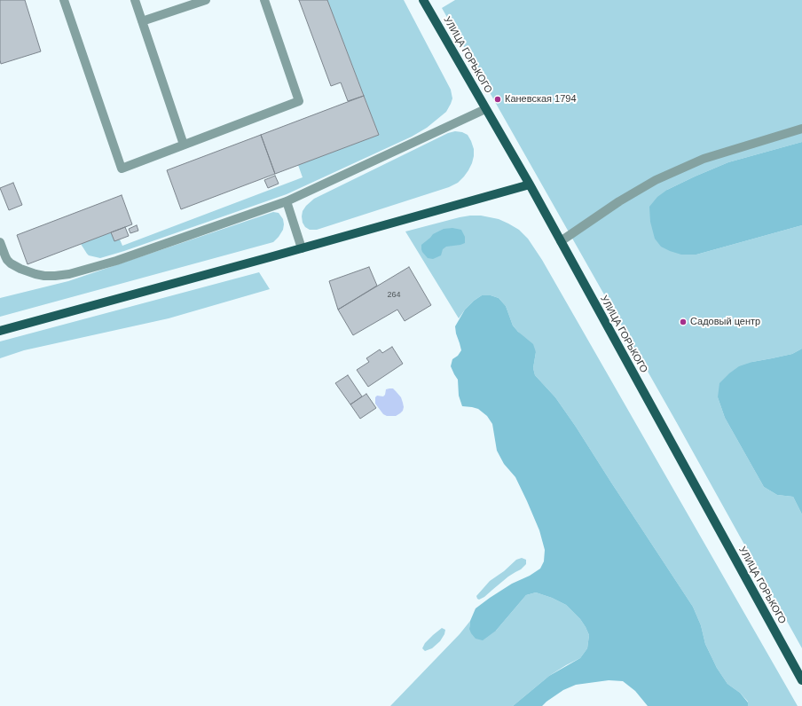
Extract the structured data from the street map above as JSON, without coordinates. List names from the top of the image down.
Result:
{
  "streets": {
    "main road": ["УЛИЦА ГОРЬКОГО"]
  },
  "places": ["Каневская 1794", "Садовый центр"],
  "house_numbers": ["264"]
}
